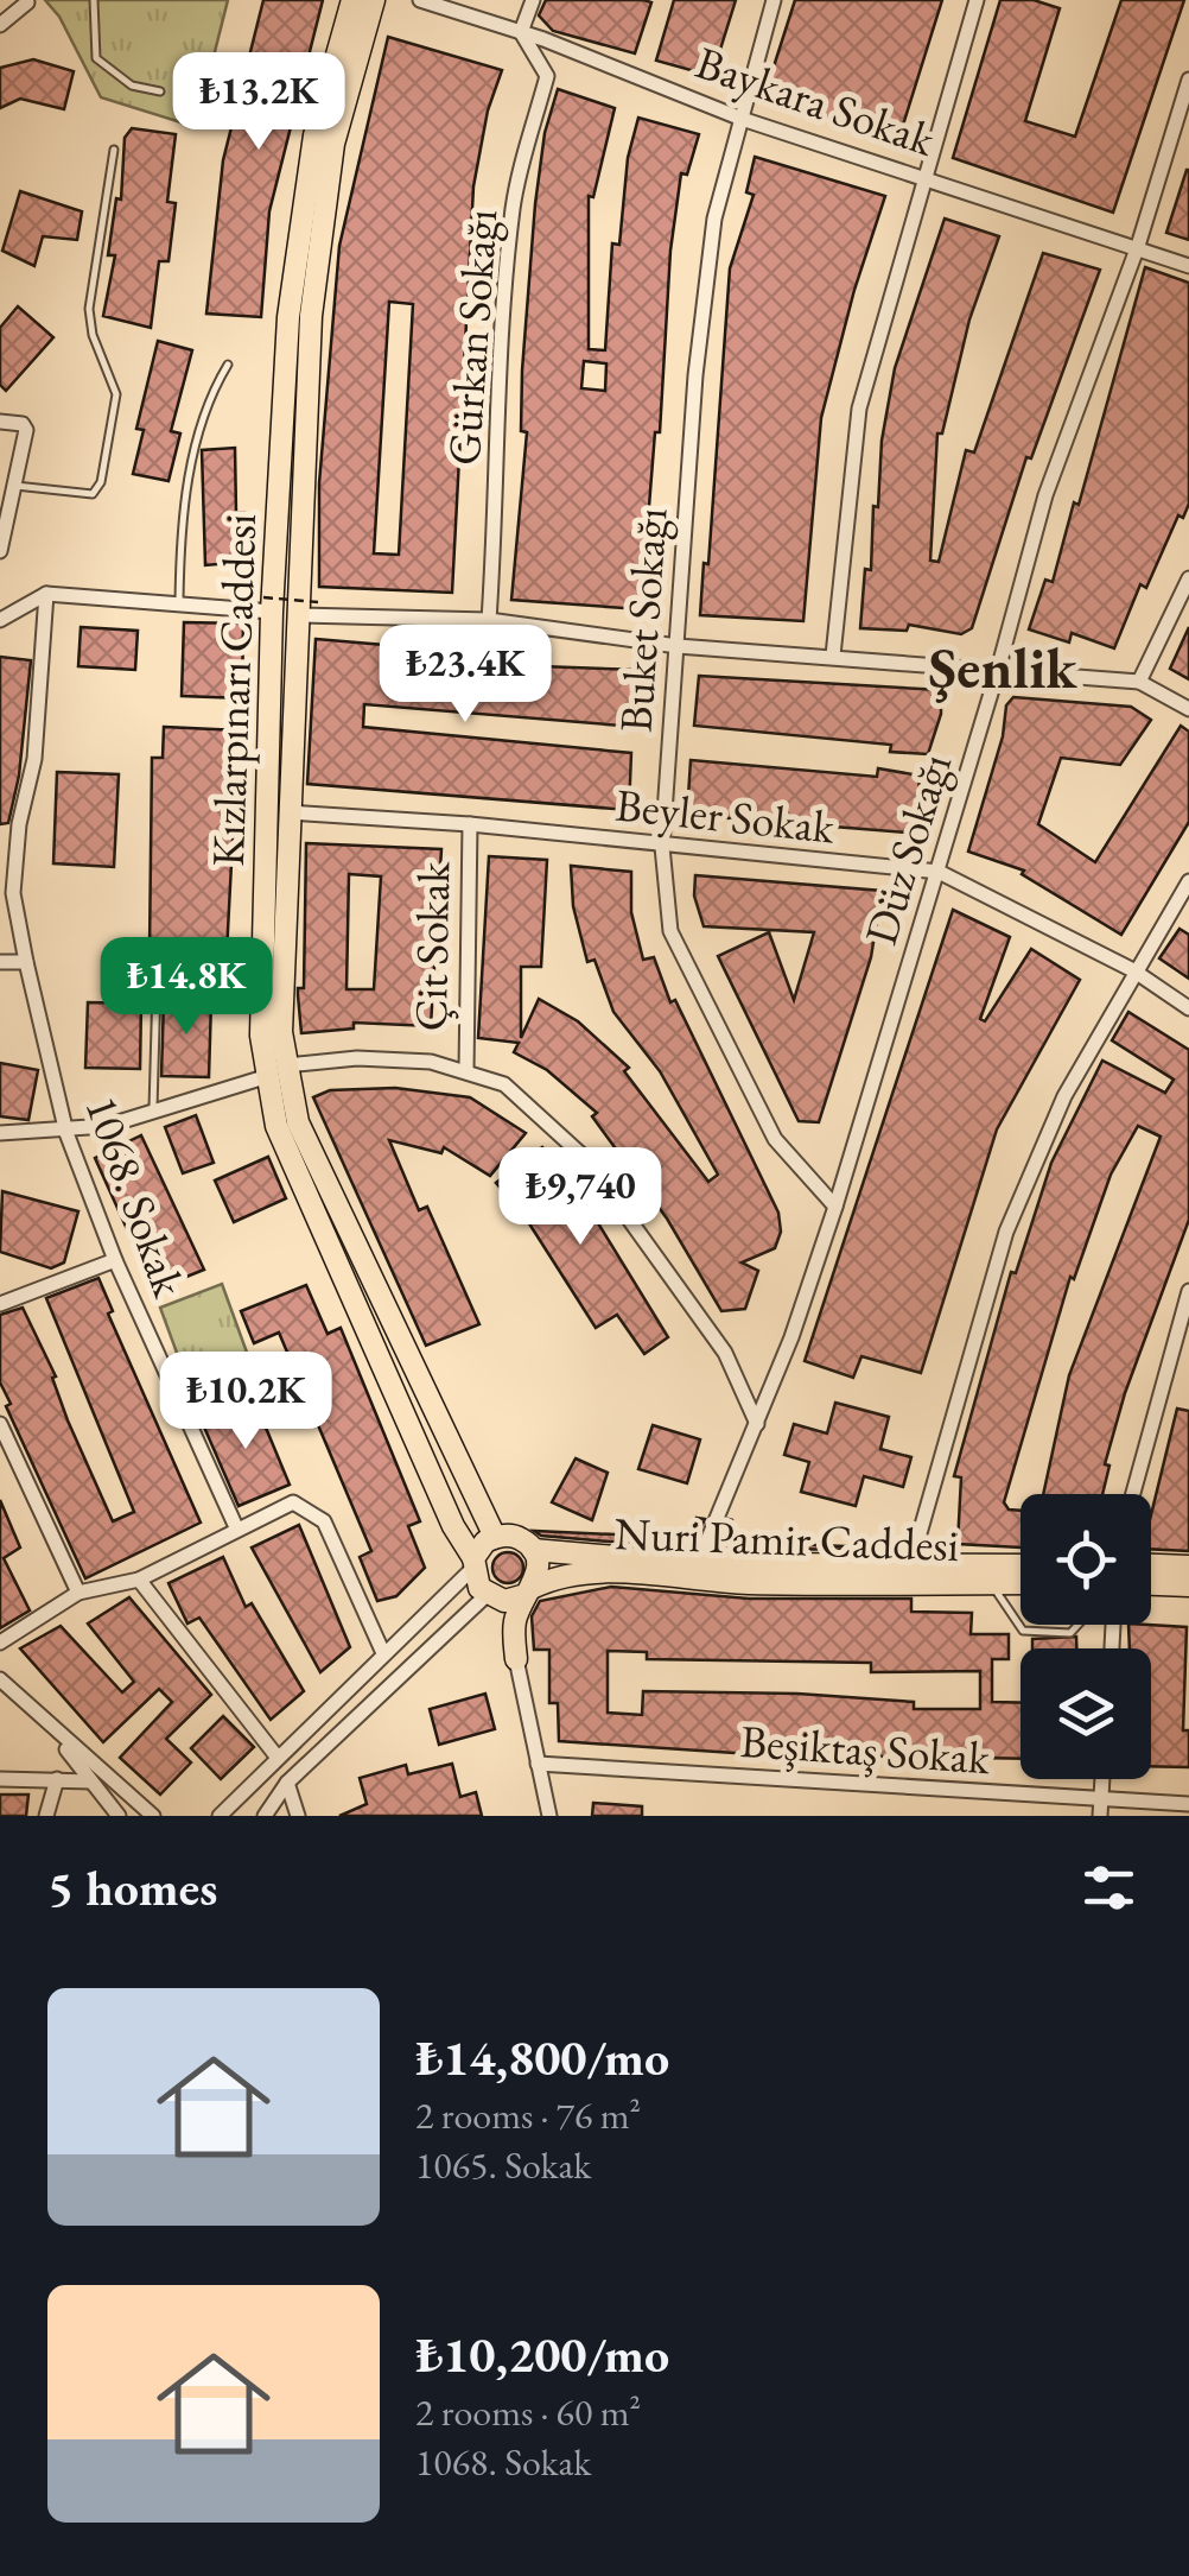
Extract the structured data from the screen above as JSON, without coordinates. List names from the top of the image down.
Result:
{
  "streets": {
    "main road": ["Kızlarpınarı Caddesi", "Nuri Pamir Caddesi"],
    "street": [
      "Baykara Sokak",
      "Gürkan Sokağı",
      "Buket Sokağı",
      "Beyler Sokak",
      "Düz Sokağı",
      "Çit Sokak",
      "1068. Sokak",
      "Beşiktaş Sokak"
    ]
  },
  "crossings": [
    ["Baykara Sokak", "Gürkan Sokağı"],
    ["Baykara Sokak", "Buket Sokağı"],
    ["Baykara Sokak", "Düz Sokağı"],
    ["Buket Sokağı", "Beyler Sokak"],
    ["Buket Sokağı", "Düz Sokağı"],
    ["Kızlarpınarı Caddesi", "Beyler Sokak"],
    ["Kızlarpınarı Caddesi", "Nuri Pamir Caddesi"],
    ["Beyler Sokak", "Düz Sokağı"],
    ["Beyler Sokak", "Çit Sokak"],
    ["Düz Sokağı", "Nuri Pamir Caddesi"]
  ],
  "districts": ["Şenlik"],
  "page": {
    "price": [
      "₺13.2K",
      "₺23.4K",
      "₺14.8K",
      "₺9,740",
      "₺10.2K"
    ],
    "heading": "5 homes",
    "list": [
      {
        "name": "₺14,800/mo",
        "note": "2 rooms · 76 m² · 1065. Sokak"
      },
      {
        "name": "₺10,200/mo",
        "note": "2 rooms · 60 m² · 1068. Sokak"
      }
    ]
  }
}
